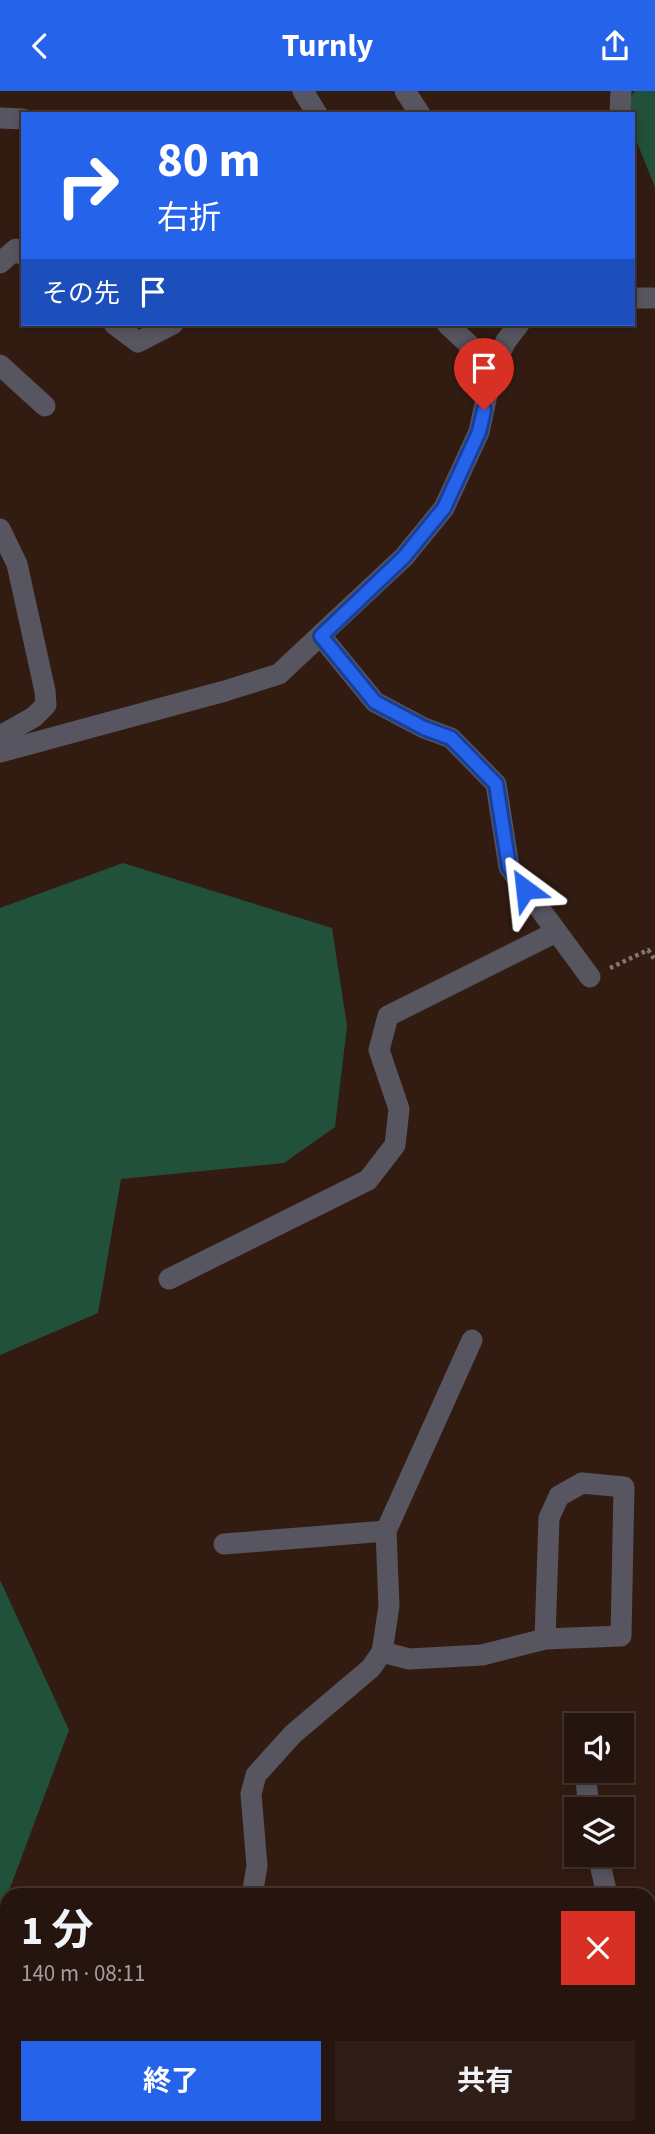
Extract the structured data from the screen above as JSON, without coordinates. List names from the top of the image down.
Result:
{
  "page": {
    "header": "Turnly",
    "turn": ["80 m", "右折"],
    "then": "その先",
    "heading": ["1 分", "140 m · 08:11"],
    "buttons": ["終了", "共有"]
  }
}
